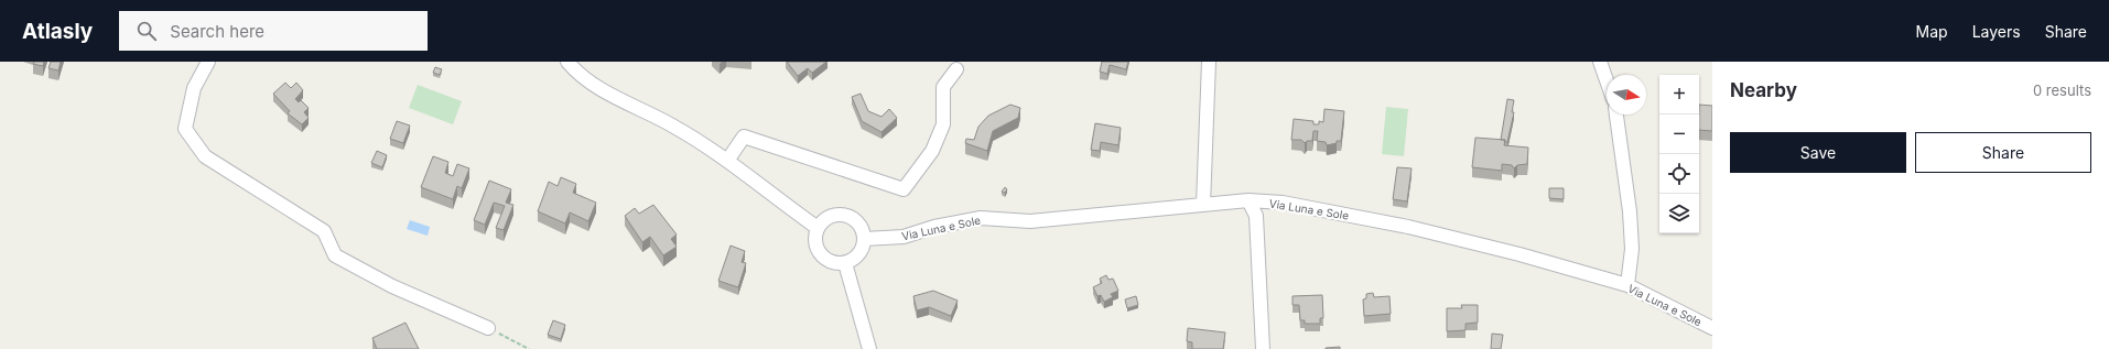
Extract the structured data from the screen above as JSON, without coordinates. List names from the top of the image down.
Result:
{
  "streets": {
    "street": ["Via Luna e Sole"]
  },
  "north": "right",
  "page": {
    "header": "Atlasly",
    "search": "Search here",
    "nav": ["Map", "Layers", "Share"],
    "heading": ["Nearby", "0 results"],
    "map_buttons": ["+", "−"],
    "buttons": ["Save", "Share"]
  }
}
